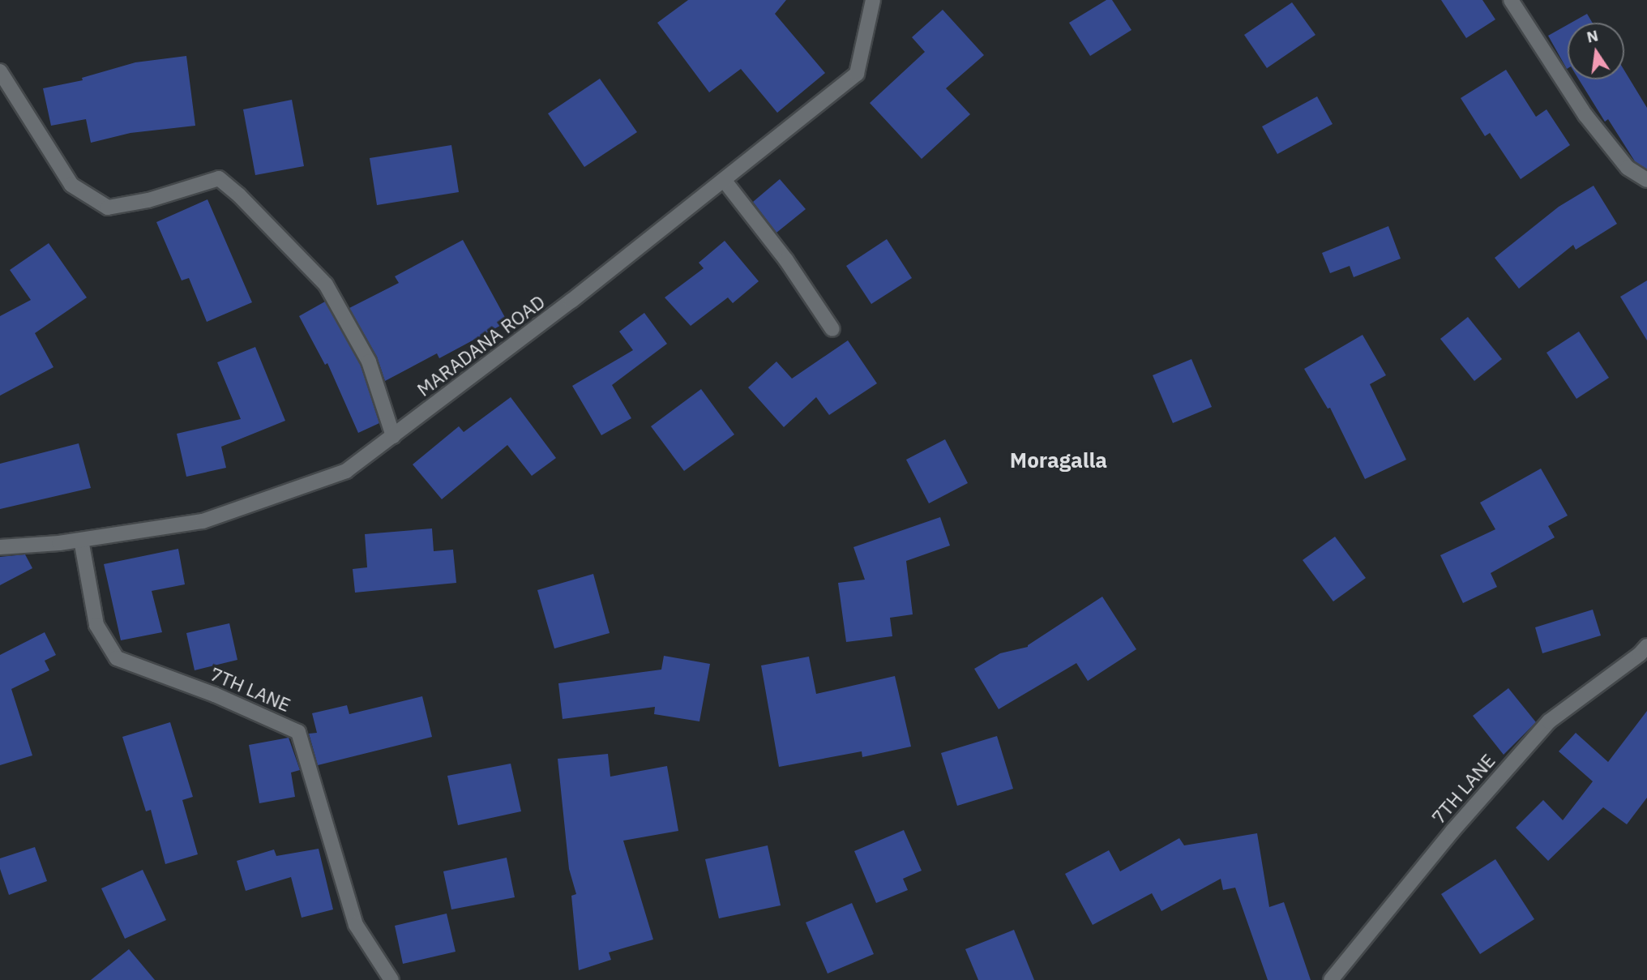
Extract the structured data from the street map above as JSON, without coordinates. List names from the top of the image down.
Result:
{
  "streets": {
    "street": ["MARADANA ROAD", "7TH LANE"]
  },
  "crossings": [
    ["MARADANA ROAD", "7TH LANE"]
  ],
  "districts": ["Moragalla"],
  "north": "top"
}
